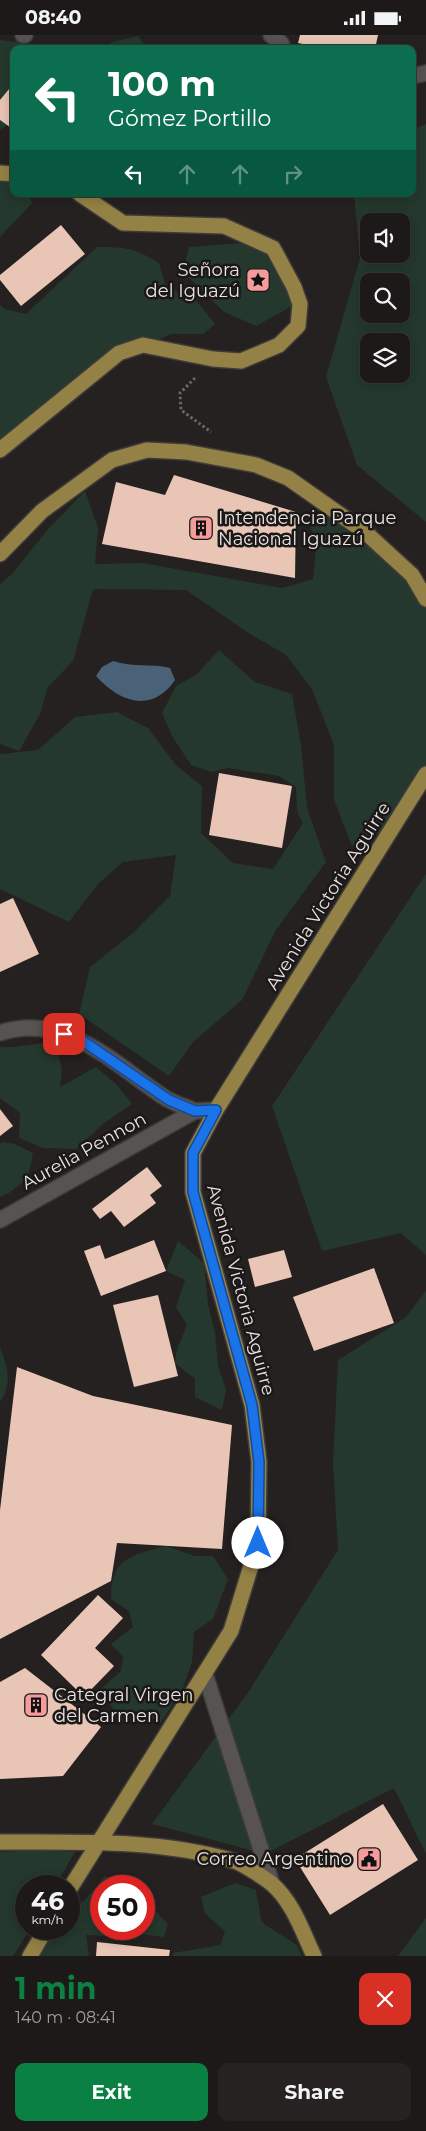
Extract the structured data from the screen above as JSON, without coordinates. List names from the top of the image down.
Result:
{
  "streets": {
    "main road": ["Avenida Victoria Aguirre"],
    "street": ["Aurelia Pennon"]
  },
  "crossings": [
    ["Avenida Victoria Aguirre", "Aurelia Pennon"]
  ],
  "places": {
    "place": ["Señora del Iguazú"],
    "building": ["Intendencia Parque Nacional Iguazú", "Categral Virgen del Carmen"],
    "public building": ["Correo Argentino"]
  },
  "page": {
    "status": "08:40",
    "turn": ["100 m", "Gómez Portillo"],
    "speed": "46 km/h",
    "limit": "50",
    "heading": ["1 min", "140 m · 08:41"],
    "buttons": ["Exit", "Share"]
  }
}
